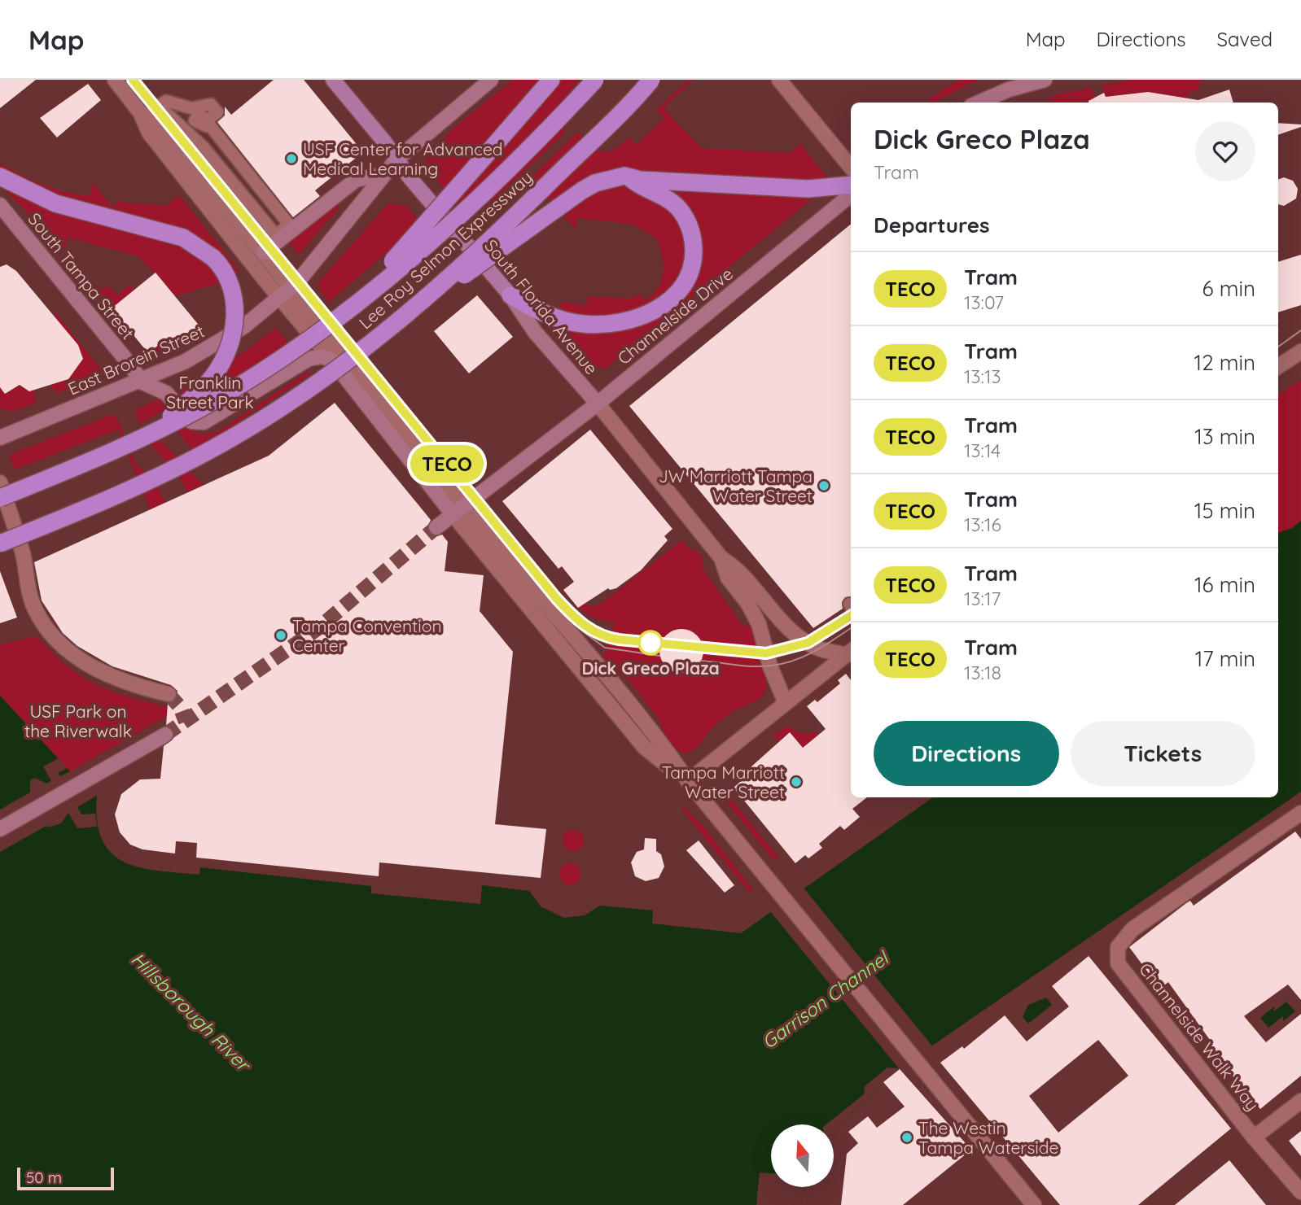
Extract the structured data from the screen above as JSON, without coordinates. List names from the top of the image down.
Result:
{
  "streets": {
    "highway": ["Lee Roy Selmon Expressway"],
    "main road": [
      "South Tampa Street",
      "South Florida Avenue",
      "Channelside Drive",
      "East Brorein Street"
    ],
    "street": ["Channelside Walk Way"]
  },
  "crossings": [
    ["South Tampa Street", "East Brorein Street"],
    ["South Florida Avenue", "Channelside Drive"],
    ["South Florida Avenue", "East Brorein Street"]
  ],
  "water": ["Garrison Channel", "Hillsborough River"],
  "parks": ["Franklin Street Park", "USF Park on the Riverwalk"],
  "places": [
    "USF Center for Advanced Medical Learning",
    "JW Marriott Tampa Water Street",
    "Tampa Convention Center",
    "Dick Greco Plaza",
    "Tampa Marriott Water Street",
    "The Westin Tampa Waterside"
  ],
  "lines": ["tram line TECO"],
  "scale_bar": "50 m",
  "north": "top",
  "page": {
    "header": "Map",
    "nav": ["Map", "Directions", "Saved"],
    "on_map": "TECO",
    "heading": [
      ["Dick Greco Plaza", "Tram"],
      "Departures"
    ],
    "list": [
      {
        "mark": "TECO",
        "name": "Tram",
        "note": "13:07",
        "value": "6 min"
      },
      {
        "mark": "TECO",
        "name": "Tram",
        "note": "13:13",
        "value": "12 min"
      },
      {
        "mark": "TECO",
        "name": "Tram",
        "note": "13:14",
        "value": "13 min"
      },
      {
        "mark": "TECO",
        "name": "Tram",
        "note": "13:16",
        "value": "15 min"
      },
      {
        "mark": "TECO",
        "name": "Tram",
        "note": "13:17",
        "value": "16 min"
      },
      {
        "mark": "TECO",
        "name": "Tram",
        "note": "13:18",
        "value": "17 min"
      }
    ],
    "buttons": ["Directions", "Tickets"],
    "scale": "50 m"
  }
}
